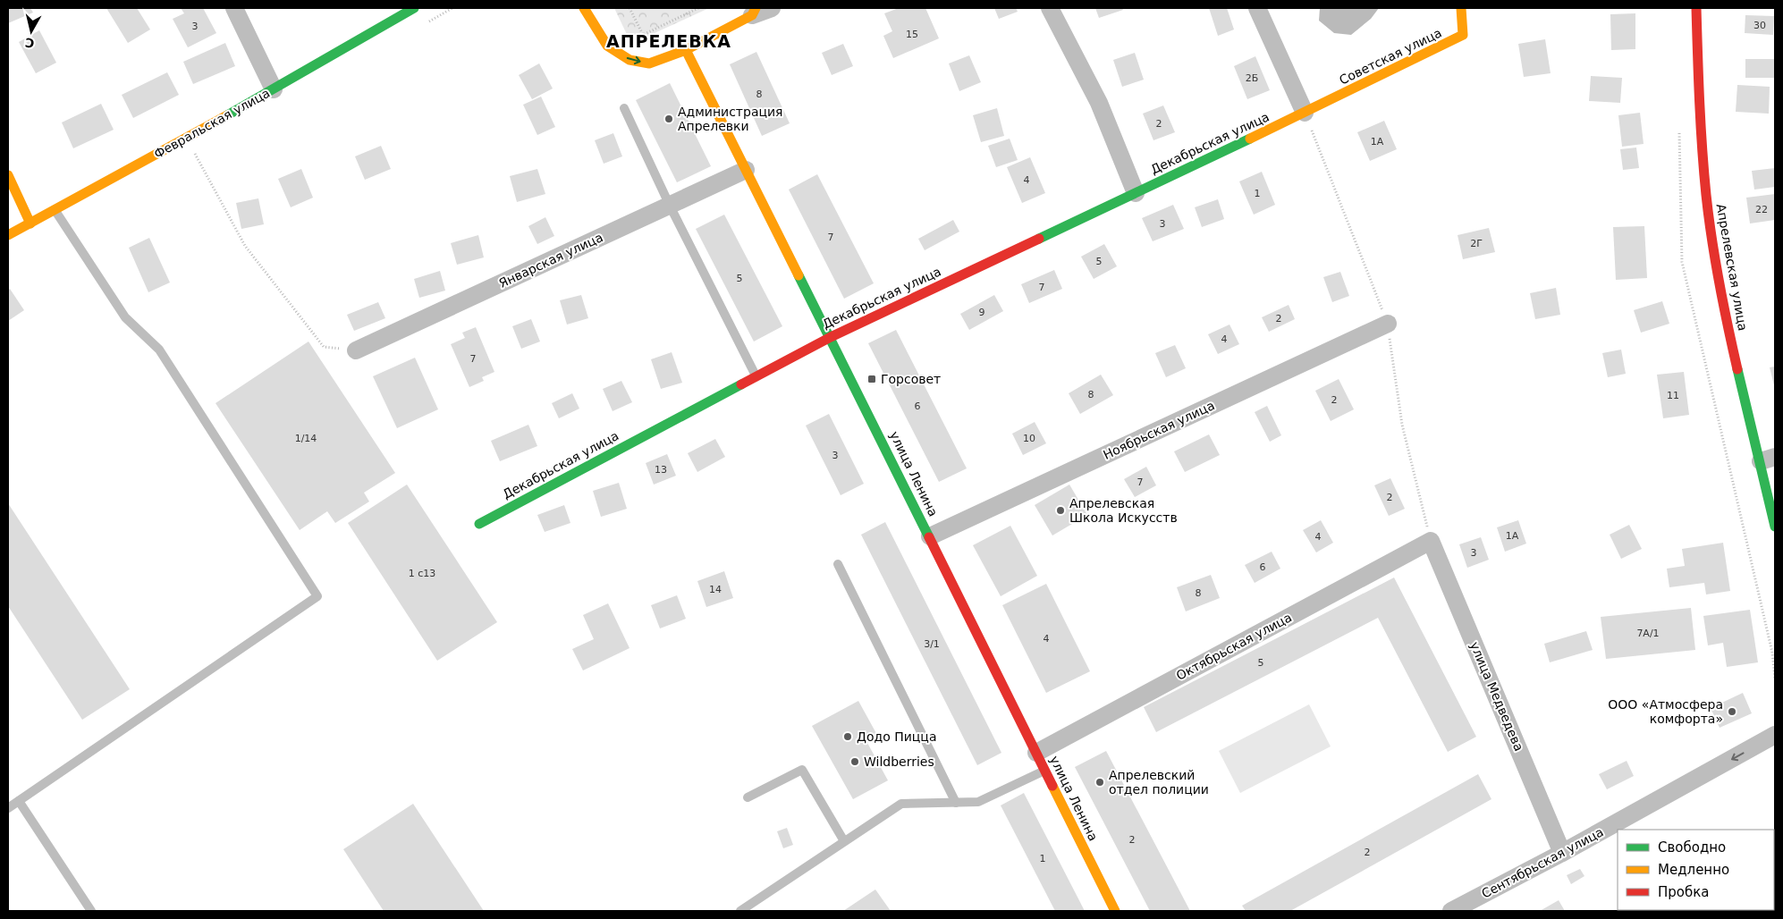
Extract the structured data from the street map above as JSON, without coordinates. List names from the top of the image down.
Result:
{
  "streets": {
    "street": [
      "Советская улица",
      "Февральская улица",
      "Декабрьская улица",
      "Январская улица",
      "Апрелевская улица",
      "Ноябрьская улица",
      "улица Ленина",
      "Октябрьская улица",
      "улица Медведева",
      "Сентябрьская улица"
    ]
  },
  "crossings": [
    ["Советская улица", "Декабрьская улица"],
    ["Декабрьская улица", "улица Ленина"],
    ["Январская улица", "улица Ленина"],
    ["Ноябрьская улица", "улица Ленина"],
    ["улица Ленина", "Октябрьская улица"],
    ["Октябрьская улица", "улица Медведева"],
    ["улица Медведева", "Сентябрьская улица"]
  ],
  "one_way": ["Сентябрьская улица"],
  "districts": ["АПРЕЛЕВКА"],
  "places": {
    "other": [
      "Администрация Апрелевки",
      "Апрелевская Школа Искусств",
      "ООО «Атмосфера комфорта»",
      "Додо Пицца",
      "Wildberries",
      "Апрелевский отдел полиции"
    ],
    "transit": ["Горсовет"]
  },
  "house_numbers": [
    "30",
    "3",
    "15",
    "2Б",
    "8",
    "2",
    "1А",
    "4",
    "1",
    "22",
    "3",
    "7",
    "2Г",
    "5",
    "5",
    "7",
    "9",
    "2",
    "4",
    "7",
    "8",
    "11",
    "2",
    "6",
    "1/14",
    "10",
    "3",
    "13",
    "7",
    "2",
    "1А",
    "4",
    "3",
    "6",
    "1 с13",
    "14",
    "8",
    "7А/1",
    "4",
    "3/1",
    "5",
    "2",
    "2",
    "1"
  ],
  "legend": ["Свободно", "Медленно", "Пробка"],
  "north": "bottom"
}
